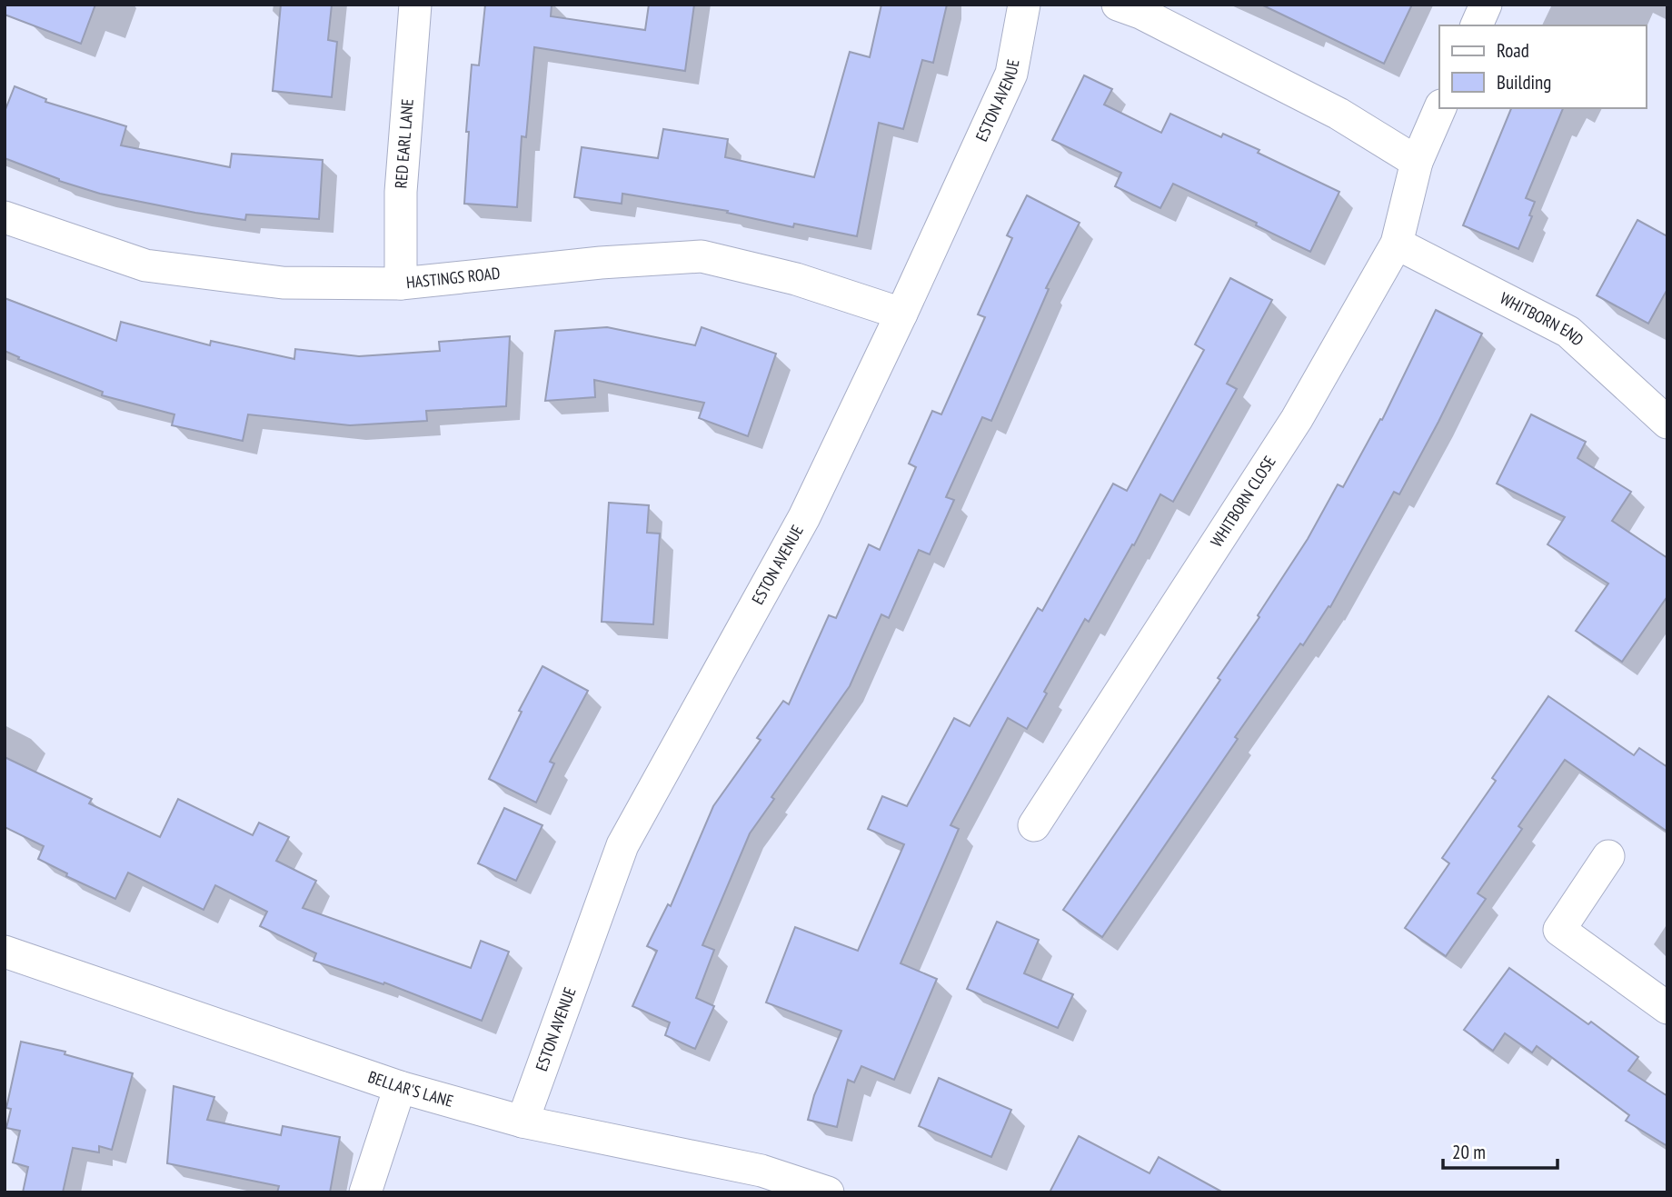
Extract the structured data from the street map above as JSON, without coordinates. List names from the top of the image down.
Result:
{
  "streets": {
    "street": [
      "ESTON AVENUE",
      "RED EARL LANE",
      "HASTINGS ROAD",
      "WHITBORN END",
      "WHITBORN CLOSE",
      "BELLAR'S LANE"
    ]
  },
  "crossings": [
    ["ESTON AVENUE", "HASTINGS ROAD"],
    ["ESTON AVENUE", "BELLAR'S LANE"],
    ["RED EARL LANE", "HASTINGS ROAD"],
    ["WHITBORN END", "WHITBORN CLOSE"]
  ],
  "legend": ["Road", "Building"],
  "scale_bar": "20 m"
}
